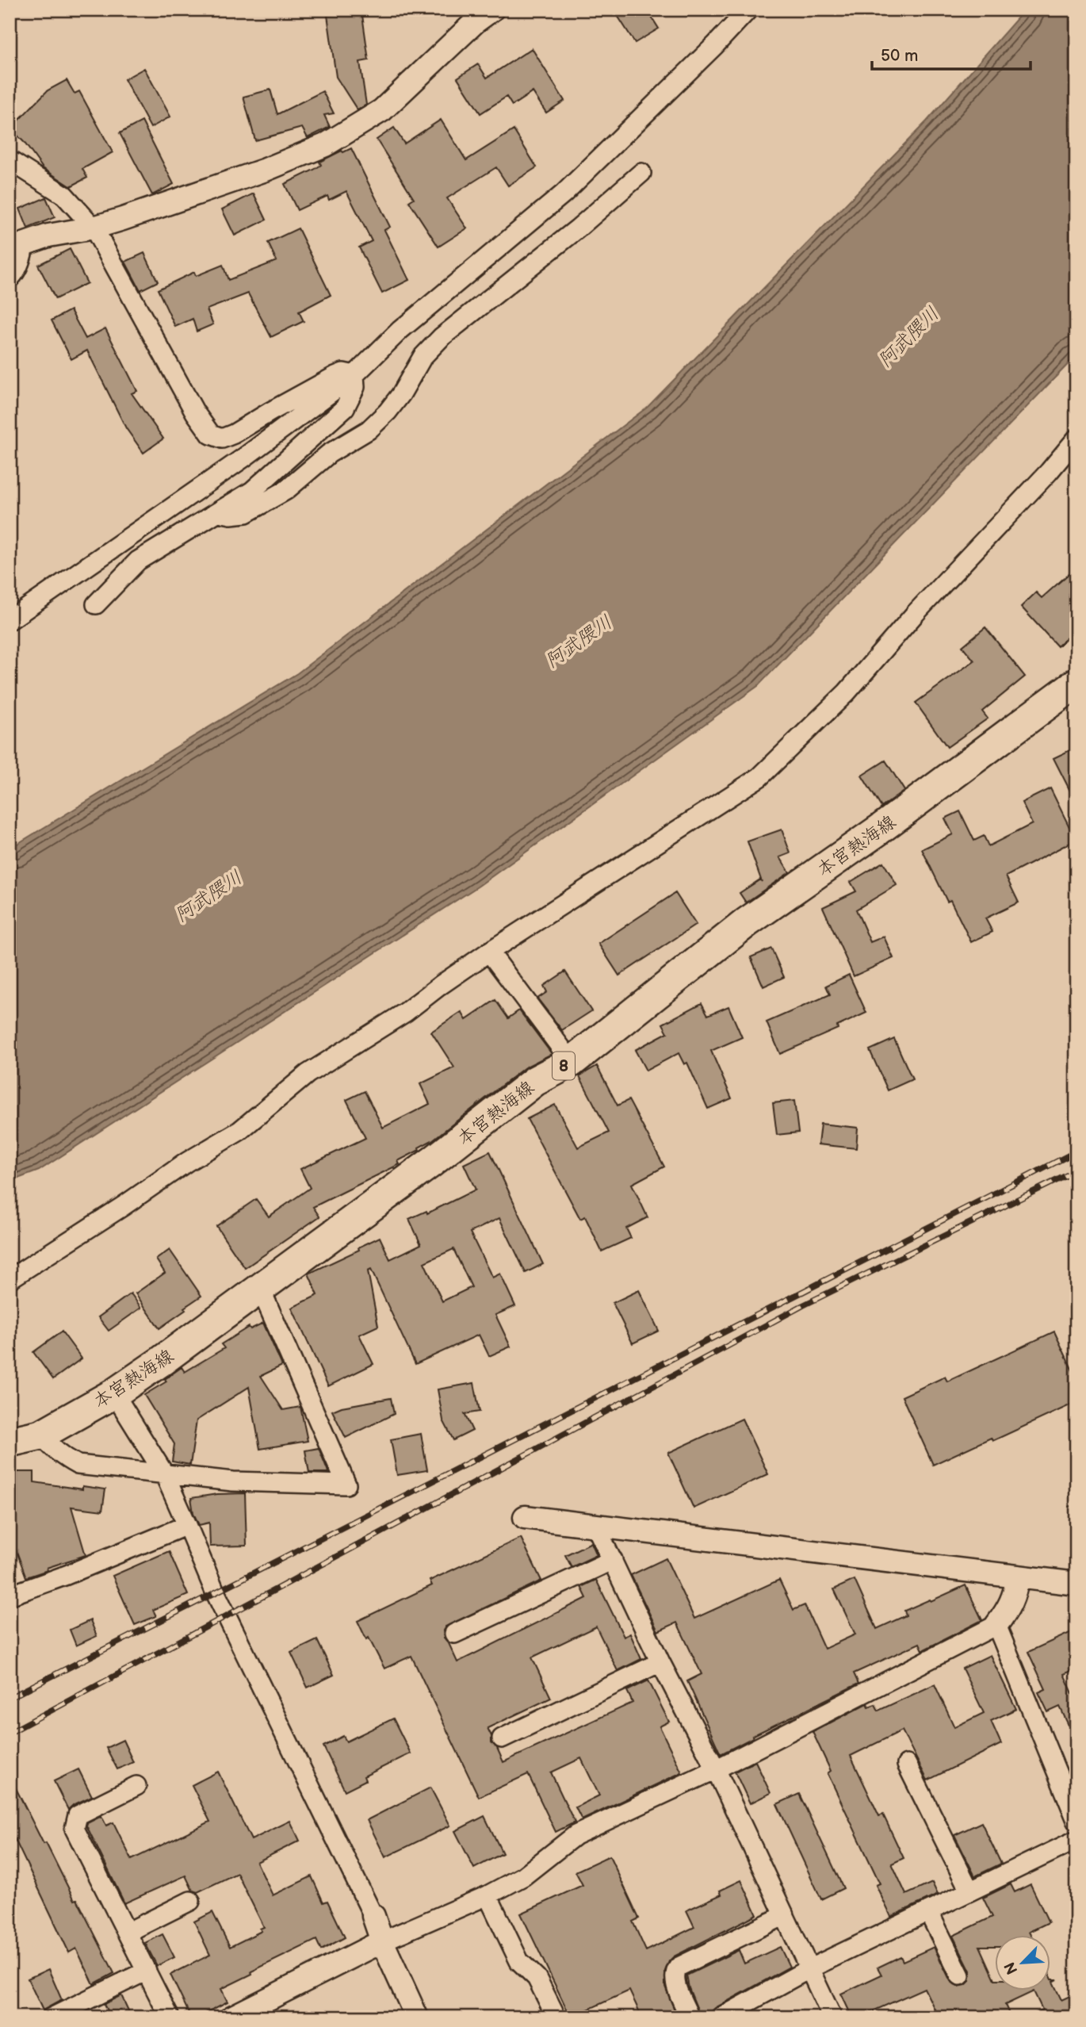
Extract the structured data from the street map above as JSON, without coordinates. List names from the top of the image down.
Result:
{
  "streets": {
    "main road": ["本宮熱海線", "8"]
  },
  "water": ["阿武隈川"],
  "scale_bar": "50 m",
  "north": "bottom left"
}
